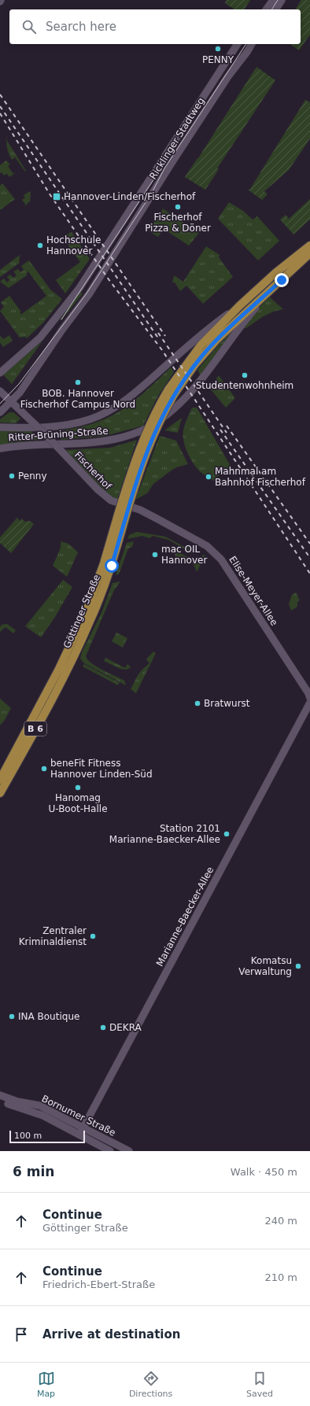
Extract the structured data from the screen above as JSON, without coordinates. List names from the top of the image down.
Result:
{
  "streets": {
    "main road": ["Göttinger Straße", "B 6"],
    "street": [
      "Ricklinger Stadtweg",
      "Ritter-Brüning-Straße",
      "Fischerhof",
      "Elise-Meyer-Allee",
      "Marianne-Baecker-Allee",
      "Bornumer Straße"
    ]
  },
  "crossings": [
    ["Ricklinger Stadtweg", "Fischerhof"],
    ["Ritter-Brüning-Straße", "B 6"],
    ["Fischerhof", "Elise-Meyer-Allee"],
    ["Göttinger Straße", "B 6"],
    ["Marianne-Baecker-Allee", "Bornumer Straße"]
  ],
  "places": {
    "other": [
      "PENNY",
      "Fischerhof Pizza & Döner",
      "Hochschule Hannover",
      "Studentenwohnheim",
      "BOB. Hannover Fischerhof Campus Nord",
      "Penny",
      "Mahnmal am Bahnhof Fischerhof",
      "mac OIL Hannover",
      "Bratwurst",
      "beneFit Fitness Hannover Linden-Süd",
      "Hanomag U-Boot-Halle",
      "Station 2101 Marianne-Baecker-Allee",
      "Zentraler Kriminaldienst",
      "Komatsu Verwaltung",
      "INA Boutique",
      "DEKRA"
    ],
    "transit": ["Hannover-Linden/Fischerhof"]
  },
  "scale_bar": "100 m",
  "page": {
    "search": "Search here",
    "scale": "100 m",
    "heading": ["6 min", "Walk · 450 m"],
    "list": [
      ["Continue", "Göttinger Straße", "240 m"],
      ["Continue", "Friedrich-Ebert-Straße", "210 m"],
      "Arrive at destination"
    ],
    "nav": ["Map", "Directions", "Saved"]
  }
}
